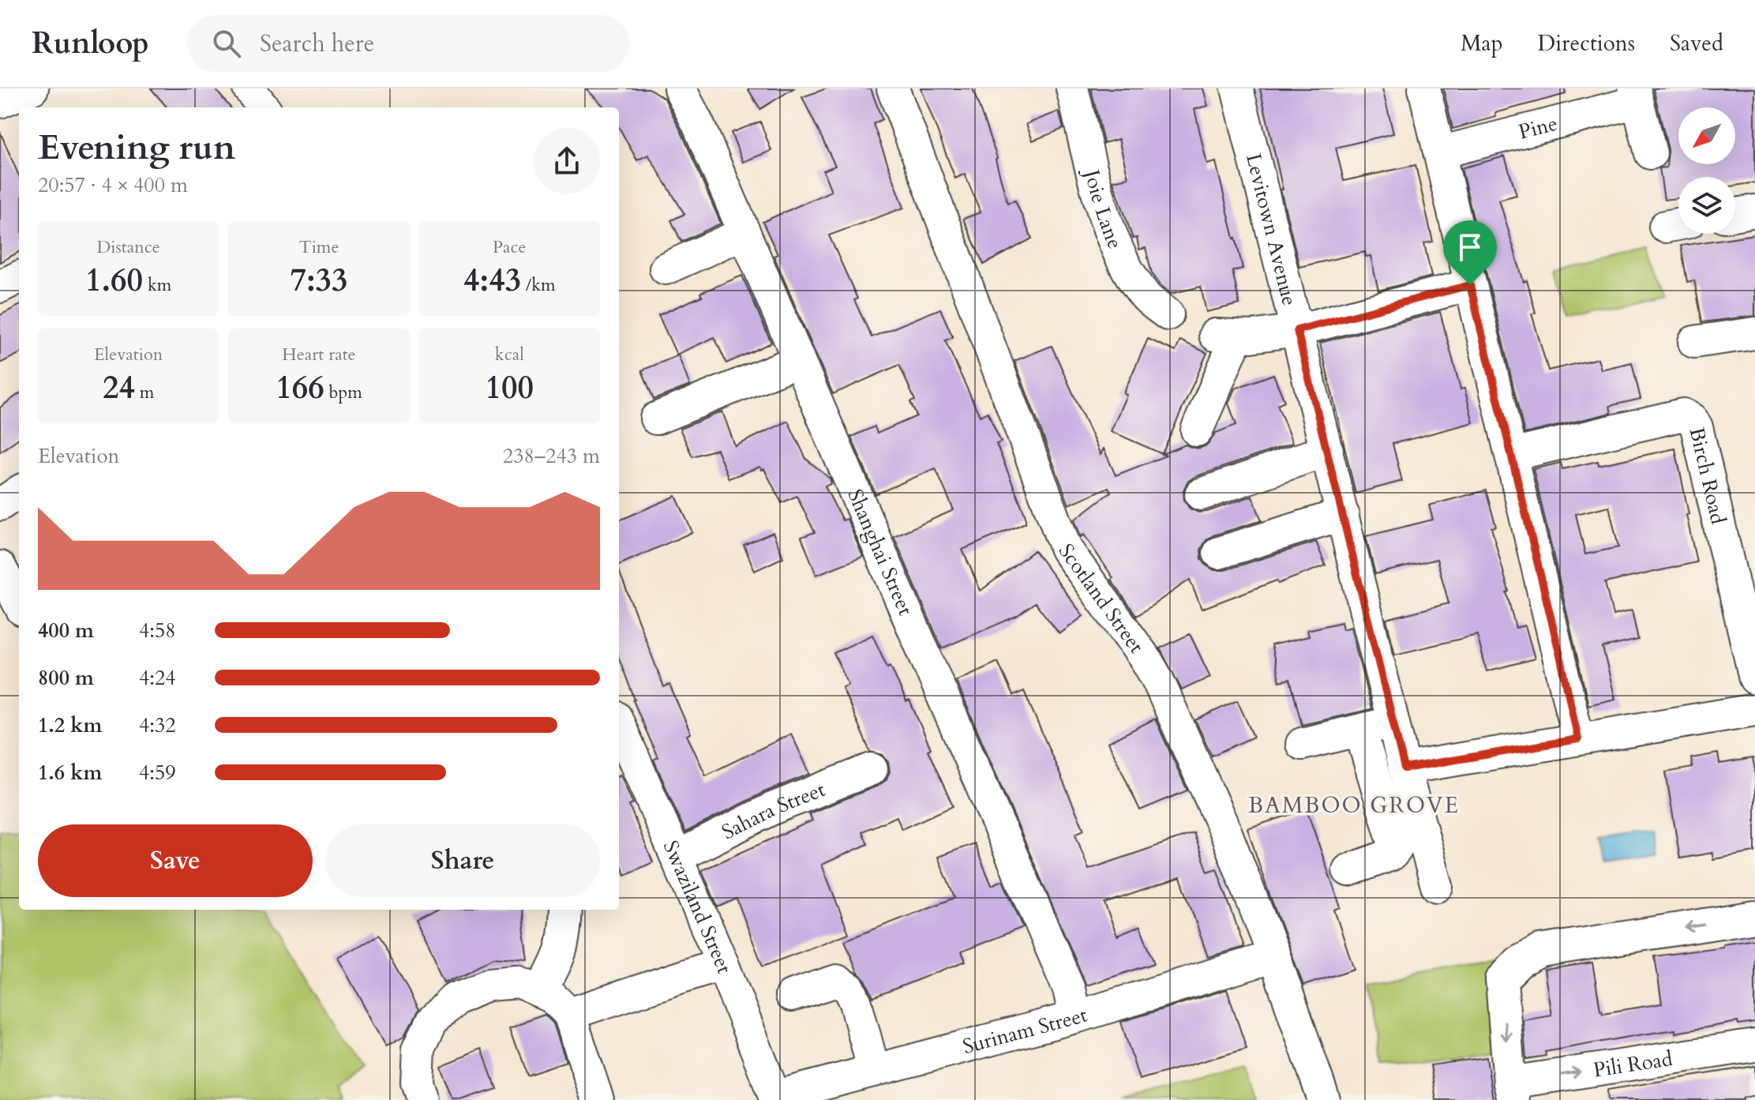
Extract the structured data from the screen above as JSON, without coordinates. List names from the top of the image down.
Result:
{
  "streets": {
    "street": [
      "Pine",
      "Joie Lane",
      "Levitown Avenue",
      "Birch Road",
      "Shanghai Street",
      "Scotland Street",
      "Sahara Street",
      "Swaziland Street",
      "Surinam Street",
      "Pili Road"
    ]
  },
  "crossings": [
    ["Shanghai Street", "Surinam Street"],
    ["Scotland Street", "Surinam Street"],
    ["Sahara Street", "Swaziland Street"],
    ["Swaziland Street", "Surinam Street"]
  ],
  "one_way": ["Pili Road"],
  "districts": ["BAMBOO GROVE"],
  "north": "bottom left",
  "page": {
    "header": "Runloop",
    "search": "Search here",
    "nav": ["Map", "Directions", "Saved"],
    "heading": ["Evening run", "20:57 · 4 × 400 m"],
    "stats": [
      ["Distance", "1.60 km"],
      ["Time", "7:33"],
      ["Pace", "4:43 /km"],
      ["Elevation", "24 m"],
      ["Heart rate", "166 bpm"],
      ["kcal", "100"]
    ],
    "chart": ["Elevation", "238–243 m"],
    "list": [
      {
        "name": "400 m",
        "note": "4:58"
      },
      {
        "name": "800 m",
        "note": "4:24"
      },
      {
        "name": "1.2 km",
        "note": "4:32"
      },
      {
        "name": "1.6 km",
        "note": "4:59"
      }
    ],
    "buttons": ["Save", "Share"]
  }
}
